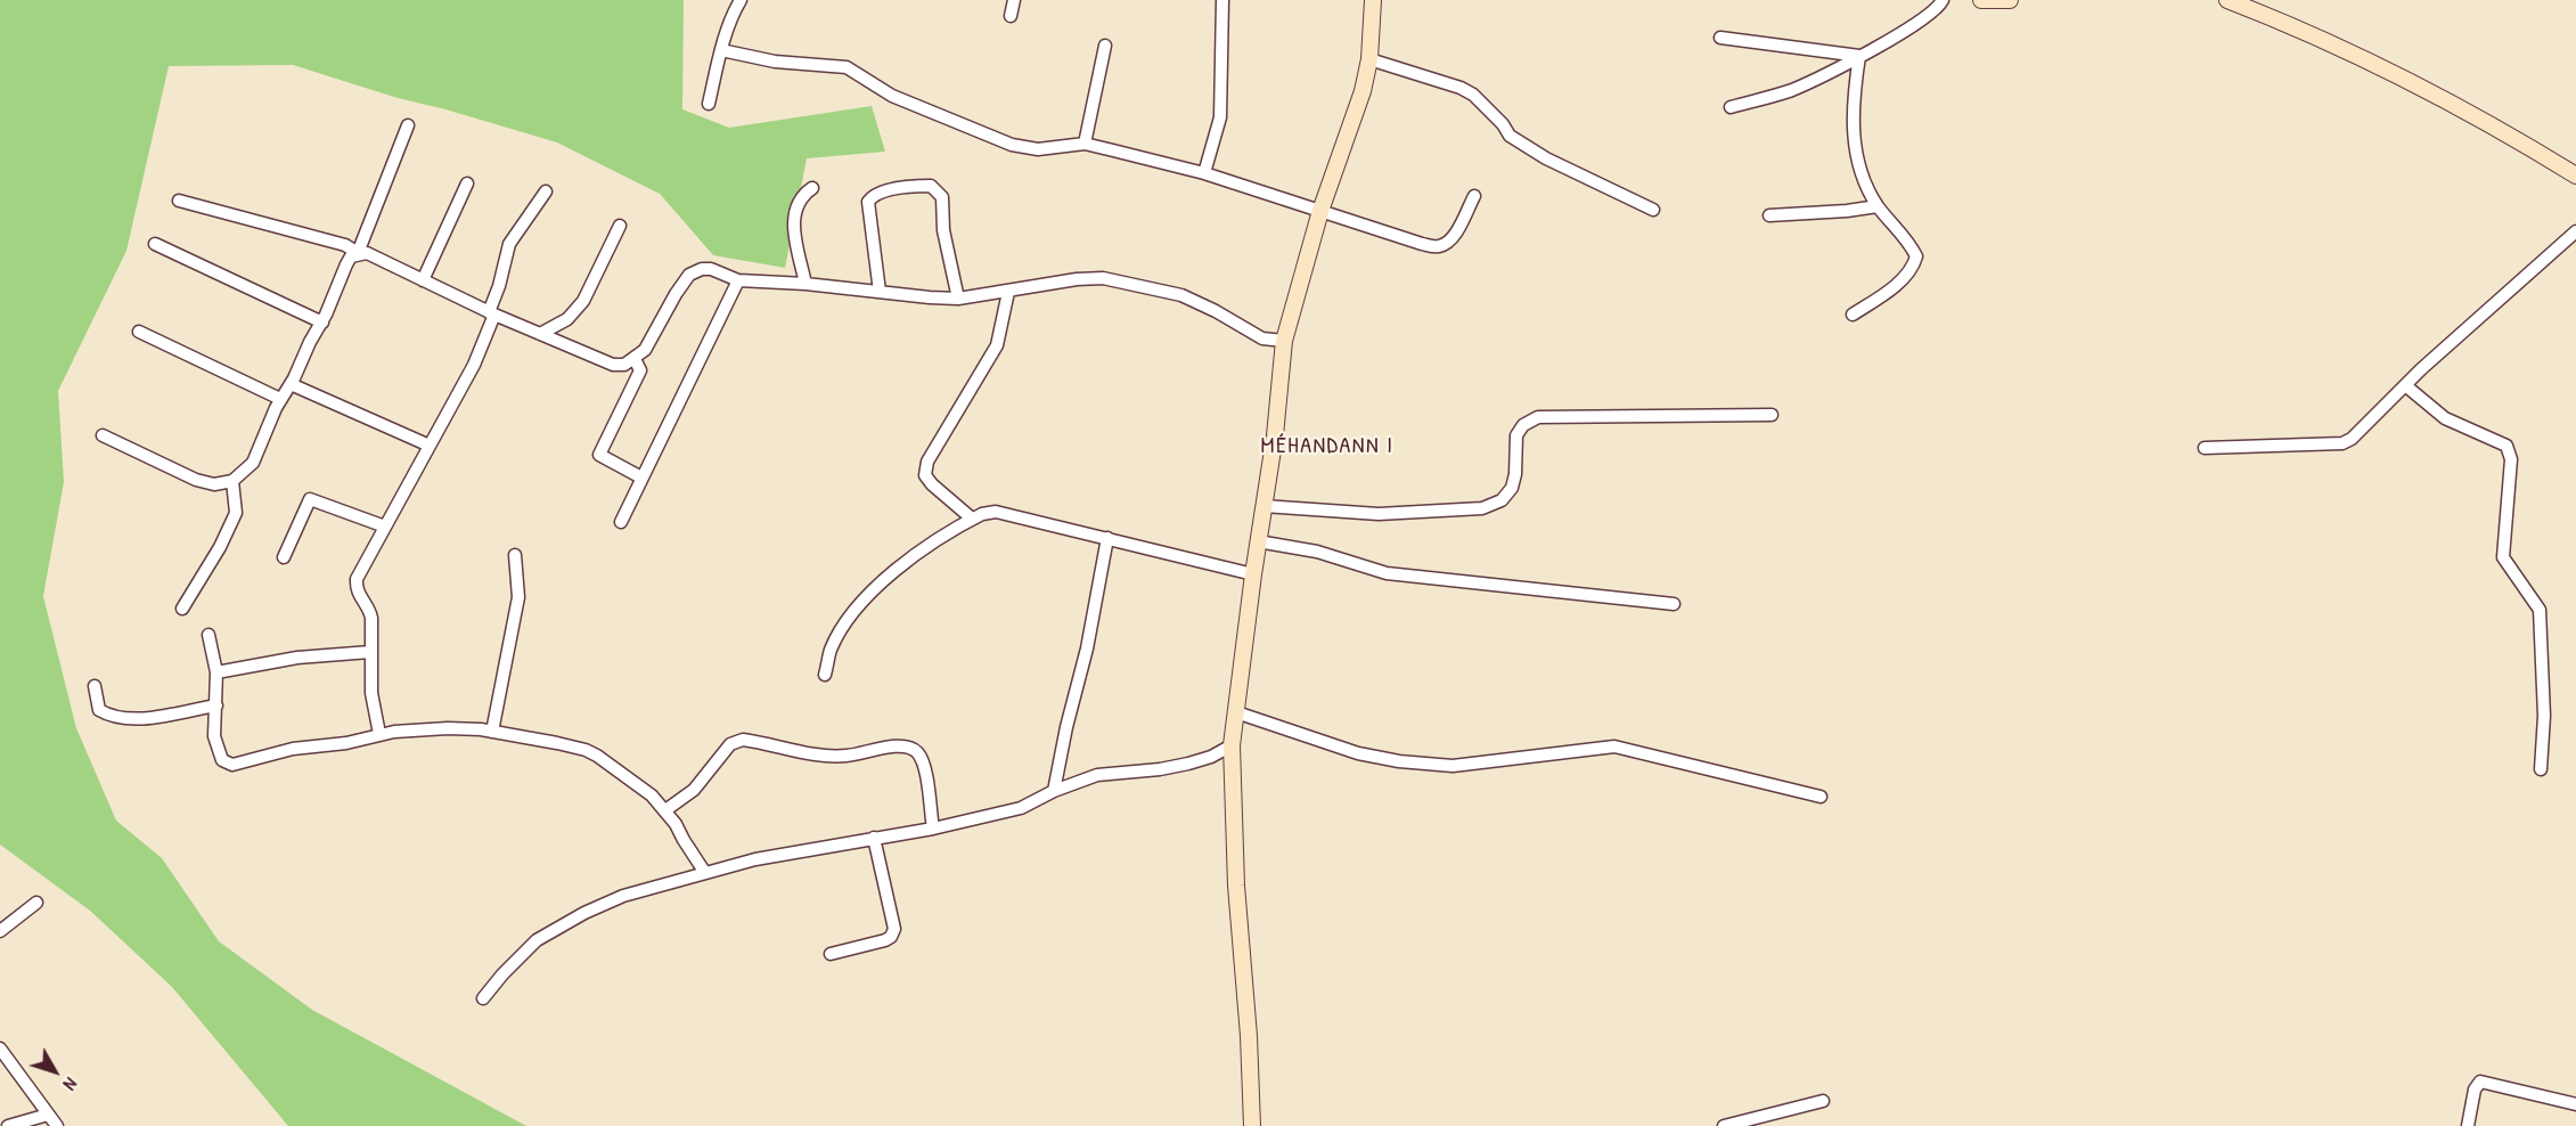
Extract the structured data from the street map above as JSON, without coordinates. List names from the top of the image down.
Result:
{
  "districts": ["MÉHANDANN I"],
  "north": "bottom right"
}
